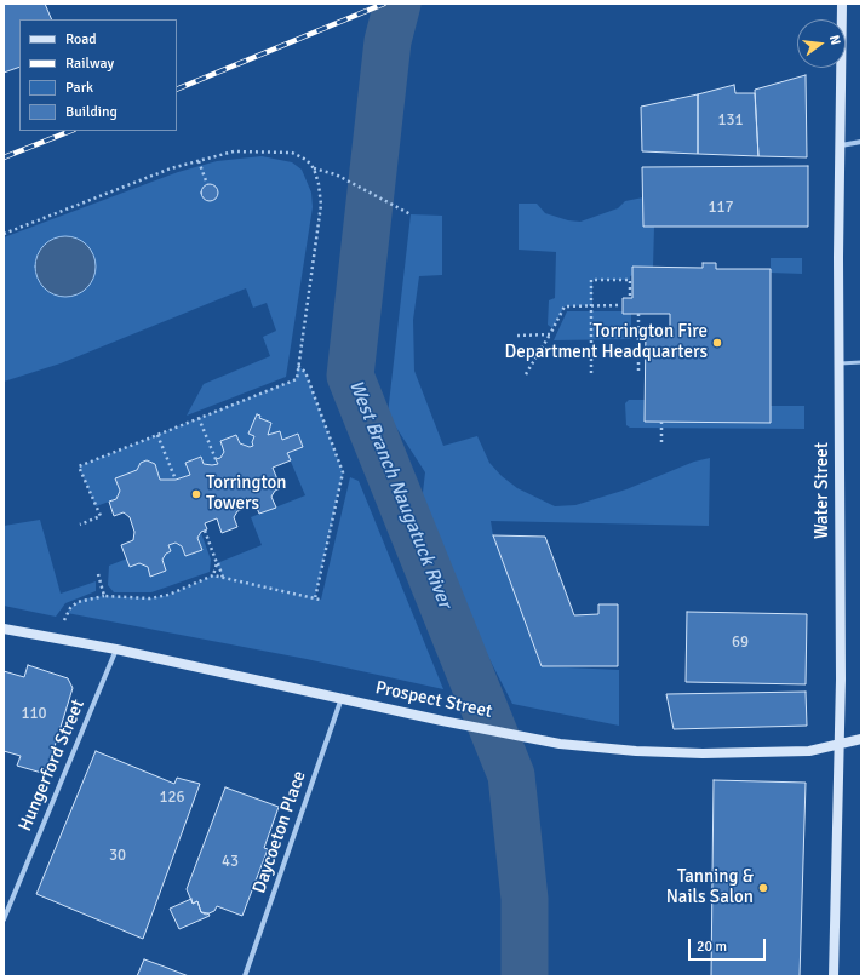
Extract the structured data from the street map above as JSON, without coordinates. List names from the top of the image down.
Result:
{
  "streets": {
    "main road": ["Water Street", "Prospect Street"],
    "street": ["Hungerford Street", "Daycoeton Place"]
  },
  "crossings": [
    ["Water Street", "Prospect Street"],
    ["Prospect Street", "Hungerford Street"],
    ["Prospect Street", "Daycoeton Place"]
  ],
  "water": ["West Branch Naugatuck River"],
  "places": ["Torrington Fire Department Headquarters", "Torrington Towers", "Tanning & Nails Salon"],
  "house_numbers": [
    "131",
    "117",
    "69",
    "110",
    "126",
    "30",
    "43"
  ],
  "legend": [
    "Road",
    "Railway",
    "Park",
    "Building"
  ],
  "scale_bar": "20 m",
  "north": "right"
}
